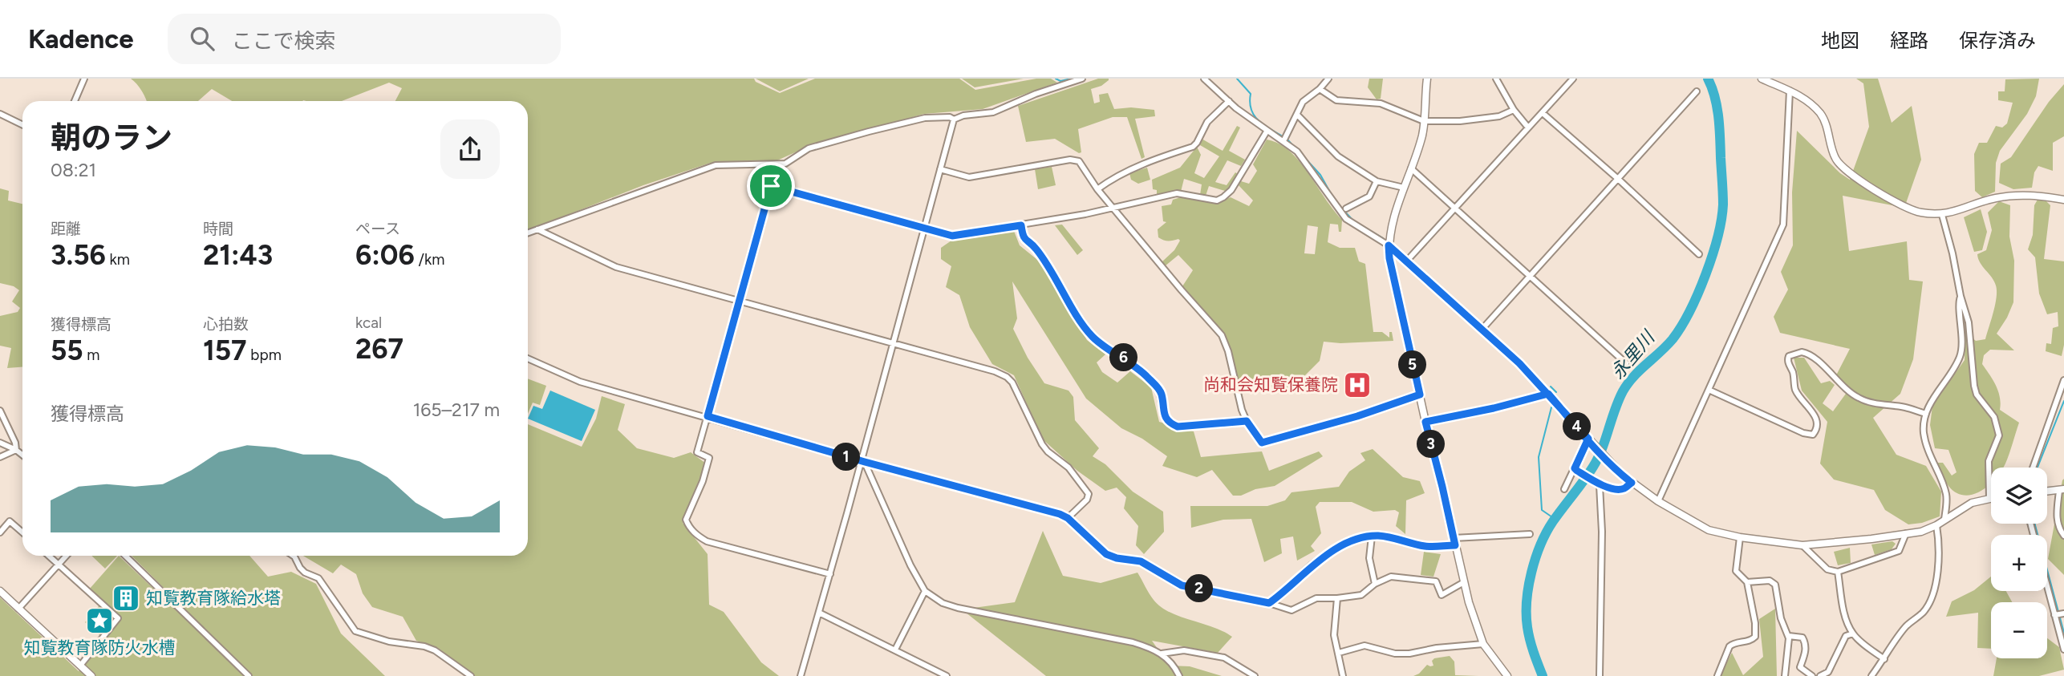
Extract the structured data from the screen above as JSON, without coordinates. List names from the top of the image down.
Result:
{
  "water": ["永里川"],
  "places": {
    "hospital": ["尚和会知覧保養院"],
    "building": ["知覧教育隊給水塔"],
    "place": ["知覧教育隊防火水槽"]
  },
  "page": {
    "header": "Kadence",
    "search": "ここで検索",
    "nav": ["地図", "経路", "保存済み"],
    "heading": ["朝のラン", "08:21"],
    "stats": [
      ["距離", "3.56 km"],
      ["時間", "21:43"],
      ["ペース", "6:06 /km"],
      ["獲得標高", "55 m"],
      ["心拍数", "157 bpm"],
      ["kcal", "267"]
    ],
    "pins": [
      "6",
      "5",
      "4",
      "3",
      "1",
      "2"
    ],
    "chart": ["獲得標高", "165–217 m"],
    "map_buttons": ["+", "−"]
  }
}
